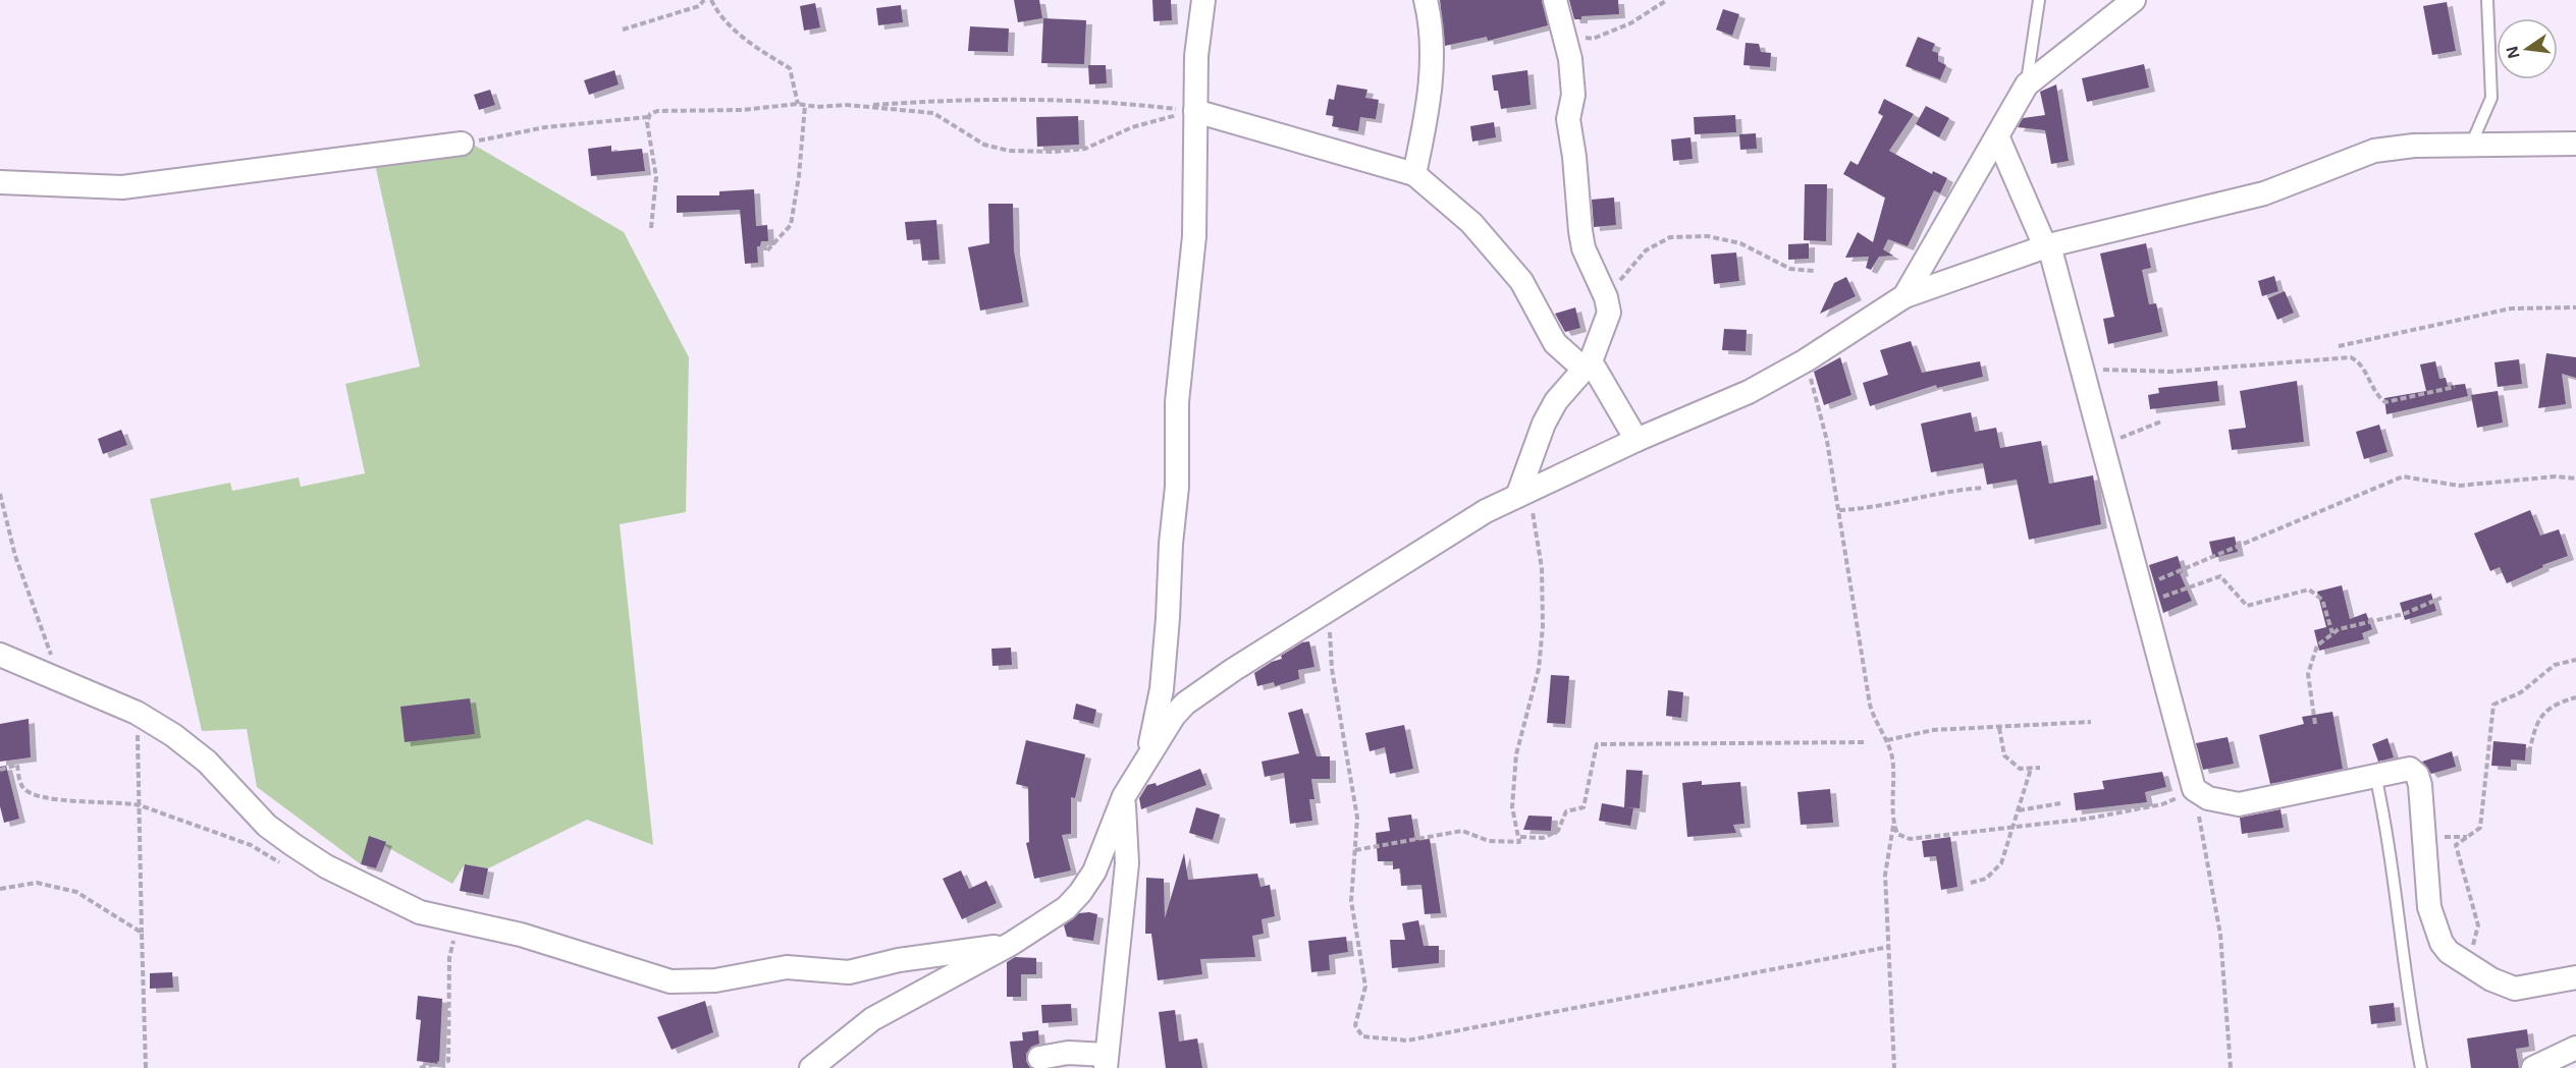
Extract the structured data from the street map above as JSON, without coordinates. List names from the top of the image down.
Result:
{
  "north": "left"
}
